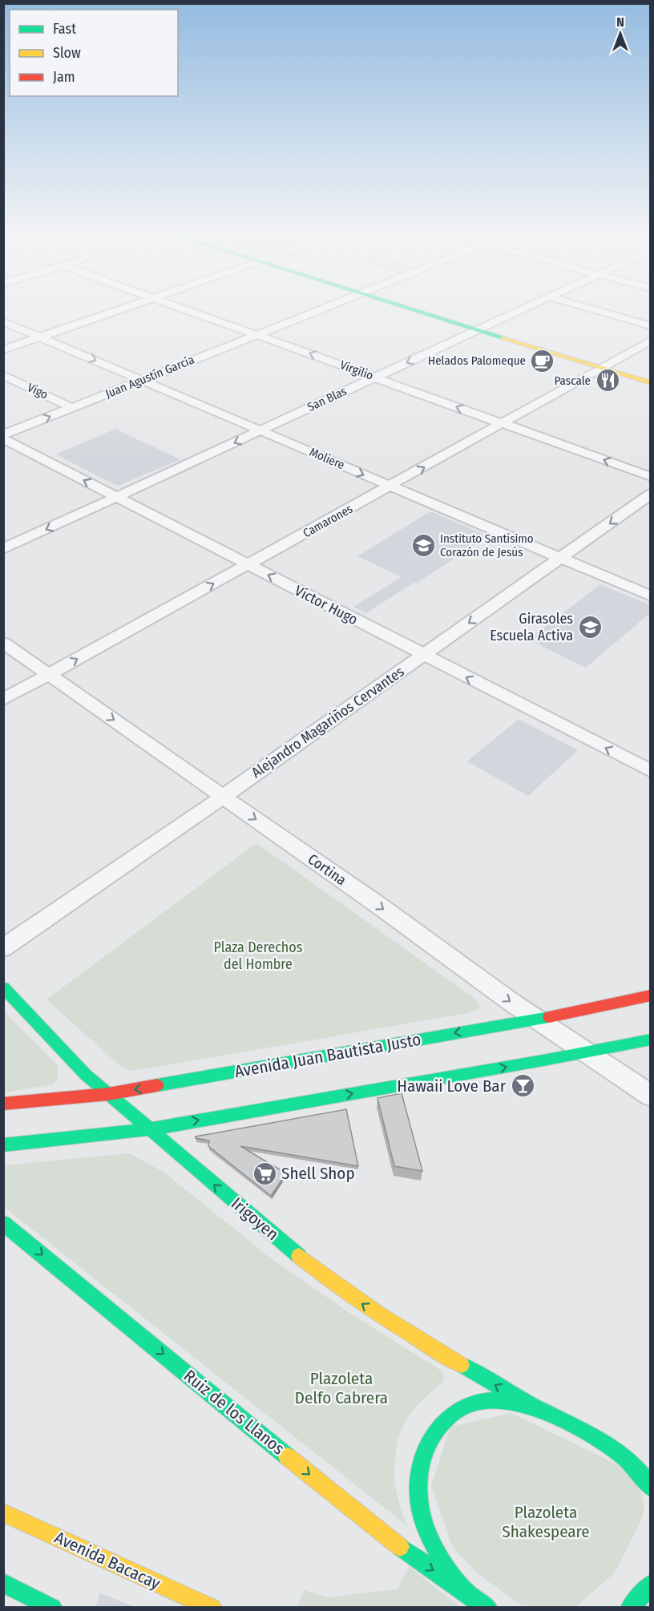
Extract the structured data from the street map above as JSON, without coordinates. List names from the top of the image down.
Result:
{
  "streets": {
    "main road": [
      "Avenida Juan Bautista Justo",
      "Irigoyen",
      "Ruiz de los Llanos",
      "Avenida Bacacay"
    ],
    "street": [
      "Virgilio",
      "Juan Agustín García",
      "Vigo",
      "San Blas",
      "Moliere",
      "Camarones",
      "Víctor Hugo",
      "Alejandro Magariños Cervantes",
      "Cortina"
    ]
  },
  "crossings": [
    ["Virgilio", "Juan Agustín García"],
    ["Virgilio", "San Blas"],
    ["Virgilio", "Camarones"],
    ["Juan Agustín García", "Vigo"],
    ["Juan Agustín García", "Moliere"],
    ["Juan Agustín García", "Víctor Hugo"],
    ["San Blas", "Moliere"],
    ["San Blas", "Víctor Hugo"],
    ["Moliere", "Camarones"],
    ["Moliere", "Alejandro Magariños Cervantes"],
    ["Camarones", "Víctor Hugo"],
    ["Camarones", "Cortina"],
    ["Víctor Hugo", "Alejandro Magariños Cervantes"],
    ["Alejandro Magariños Cervantes", "Cortina"],
    ["Cortina", "Avenida Juan Bautista Justo"],
    ["Avenida Juan Bautista Justo", "Irigoyen"]
  ],
  "one_way": [
    "Virgilio",
    "San Blas",
    "Moliere",
    "Camarones",
    "Víctor Hugo",
    "Alejandro Magariños Cervantes",
    "Cortina",
    "Irigoyen",
    "Ruiz de los Llanos"
  ],
  "parks": ["Plaza Derechos del Hombre", "Plazoleta Delfo Cabrera", "Plazoleta Shakespeare"],
  "places": {
    "cafe": ["Helados Palomeque"],
    "restaurant": ["Pascale"],
    "school or university": ["Instituto Santísimo Corazón de Jesús", "Girasoles Escuela Activa"],
    "bar": ["Hawaii Love Bar"],
    "supermarket": ["Shell Shop"]
  },
  "legend": ["Fast", "Slow", "Jam"],
  "north": "top"
}
